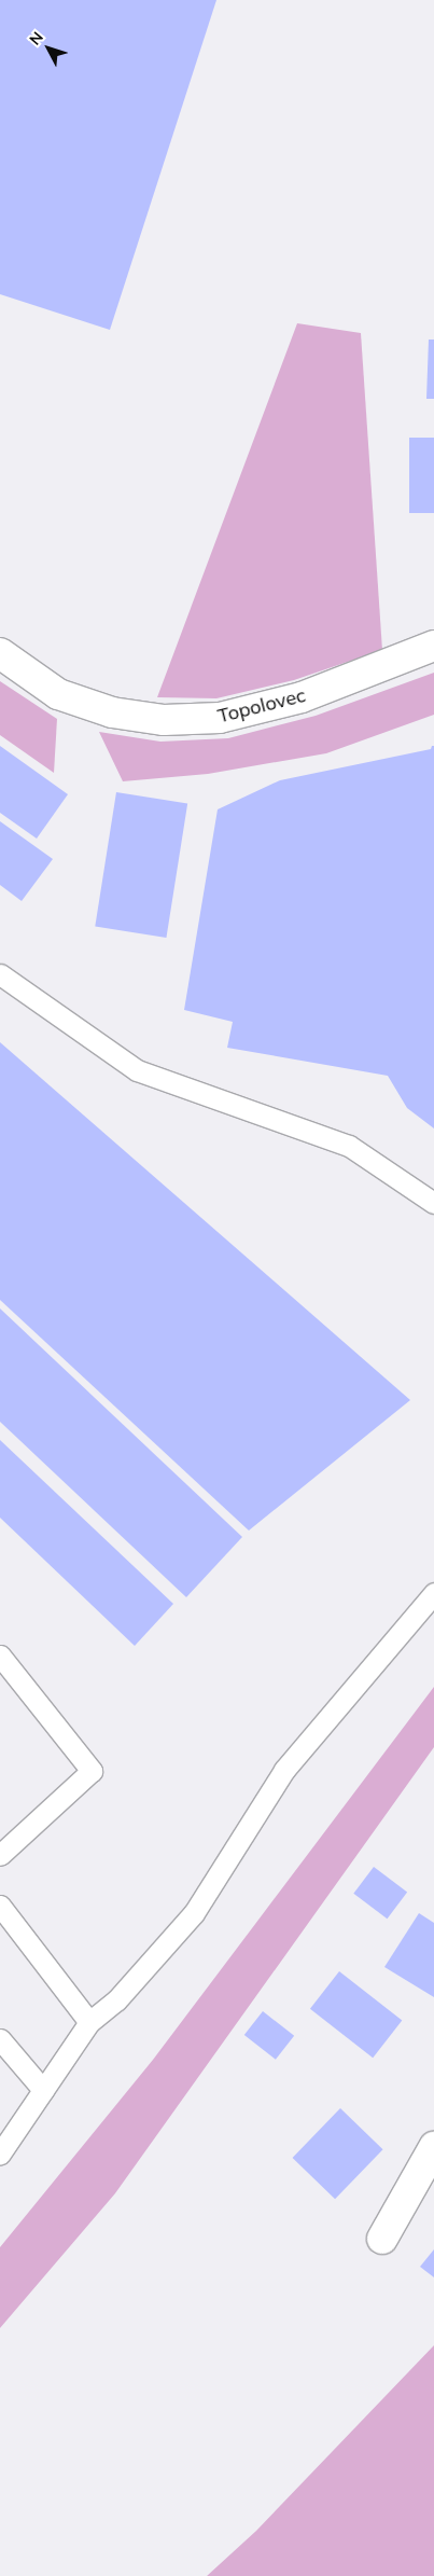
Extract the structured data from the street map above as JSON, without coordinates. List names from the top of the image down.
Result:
{
  "streets": {
    "street": ["Topolovec"]
  },
  "north": "top left"
}
